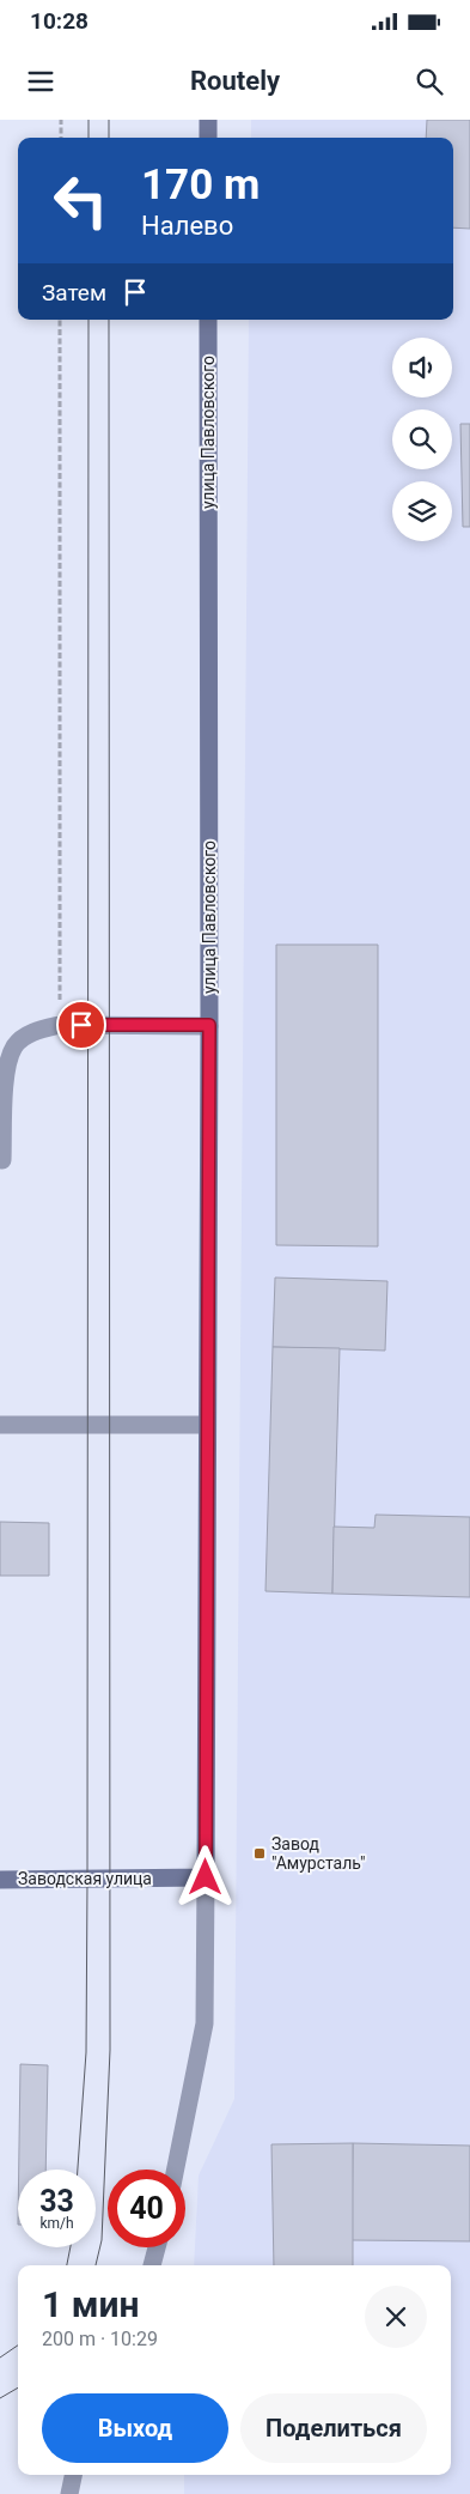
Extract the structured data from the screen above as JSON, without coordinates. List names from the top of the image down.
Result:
{
  "streets": {
    "street": ["улица Павловского", "Заводская улица"]
  },
  "crossings": [
    ["улица Павловского", "Заводская улица"]
  ],
  "places": {
    "transit": ["Завод \"Амурсталь\""]
  },
  "page": {
    "status": "10:28",
    "header": "Routely",
    "turn": ["170 m", "Налево"],
    "then": "Затем",
    "speed": "33 km/h",
    "limit": "40",
    "heading": ["1 мин", "200 m · 10:29"],
    "buttons": ["Выход", "Поделиться"]
  }
}
